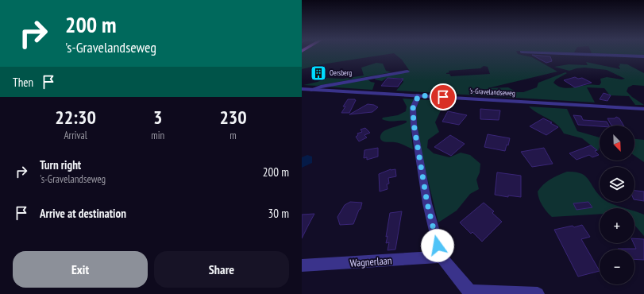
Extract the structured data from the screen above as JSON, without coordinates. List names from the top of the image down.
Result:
{
  "streets": {
    "street": ["'s-Gravelandseweg", "Wagnerlaan"]
  },
  "places": {
    "building": ["Oersberg"]
  },
  "north": "bottom right",
  "page": {
    "turn": ["200 m", "'s-Gravelandseweg"],
    "then": "Then",
    "eta": [
      "22:30",
      "Arrival",
      "3",
      "min",
      "230",
      "m"
    ],
    "map_buttons": ["+", "−"],
    "list": [
      {
        "name": "Turn right",
        "note": "'s-Gravelandseweg",
        "value": "200 m"
      },
      {
        "name": "Arrive at destination",
        "value": "30 m"
      }
    ],
    "buttons": ["Exit", "Share"]
  }
}
